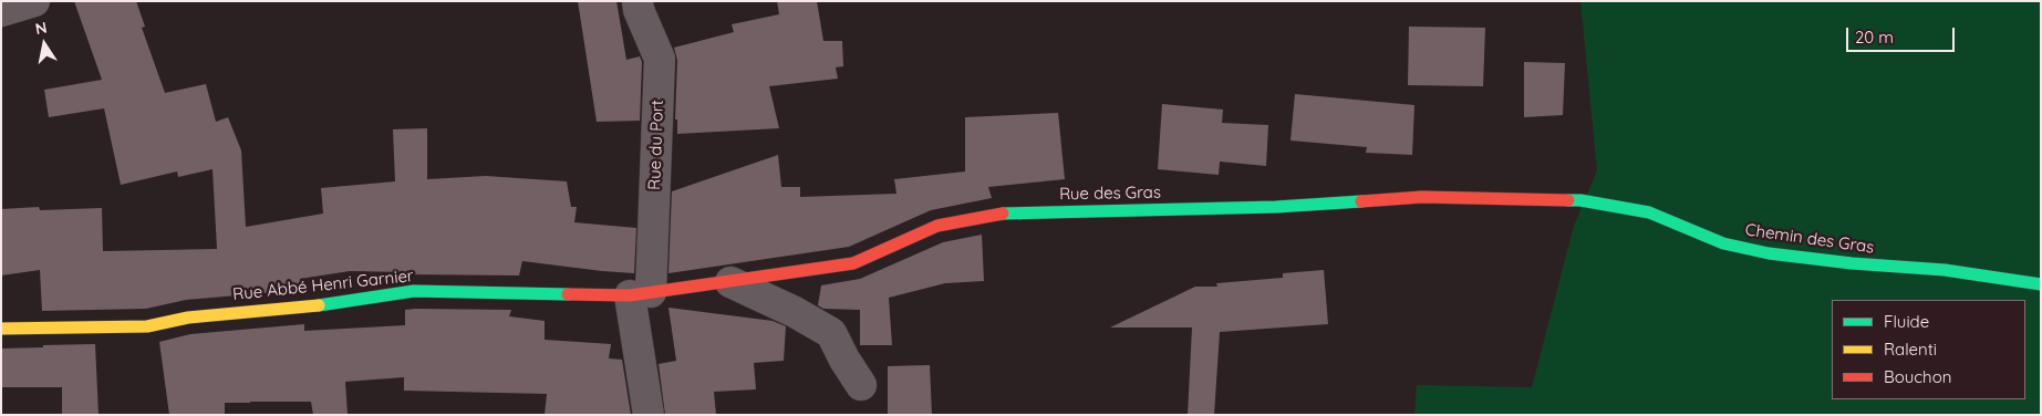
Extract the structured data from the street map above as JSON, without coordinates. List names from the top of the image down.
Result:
{
  "streets": {
    "street": [
      "Rue du Port",
      "Rue des Gras",
      "Chemin des Gras",
      "Rue Abbé Henri Garnier"
    ]
  },
  "crossings": [
    ["Rue du Port", "Rue des Gras"],
    ["Rue du Port", "Rue Abbé Henri Garnier"],
    ["Rue des Gras", "Chemin des Gras"],
    ["Rue des Gras", "Rue Abbé Henri Garnier"]
  ],
  "legend": ["Fluide", "Ralenti", "Bouchon"],
  "scale_bar": "20 m",
  "north": "top"
}
